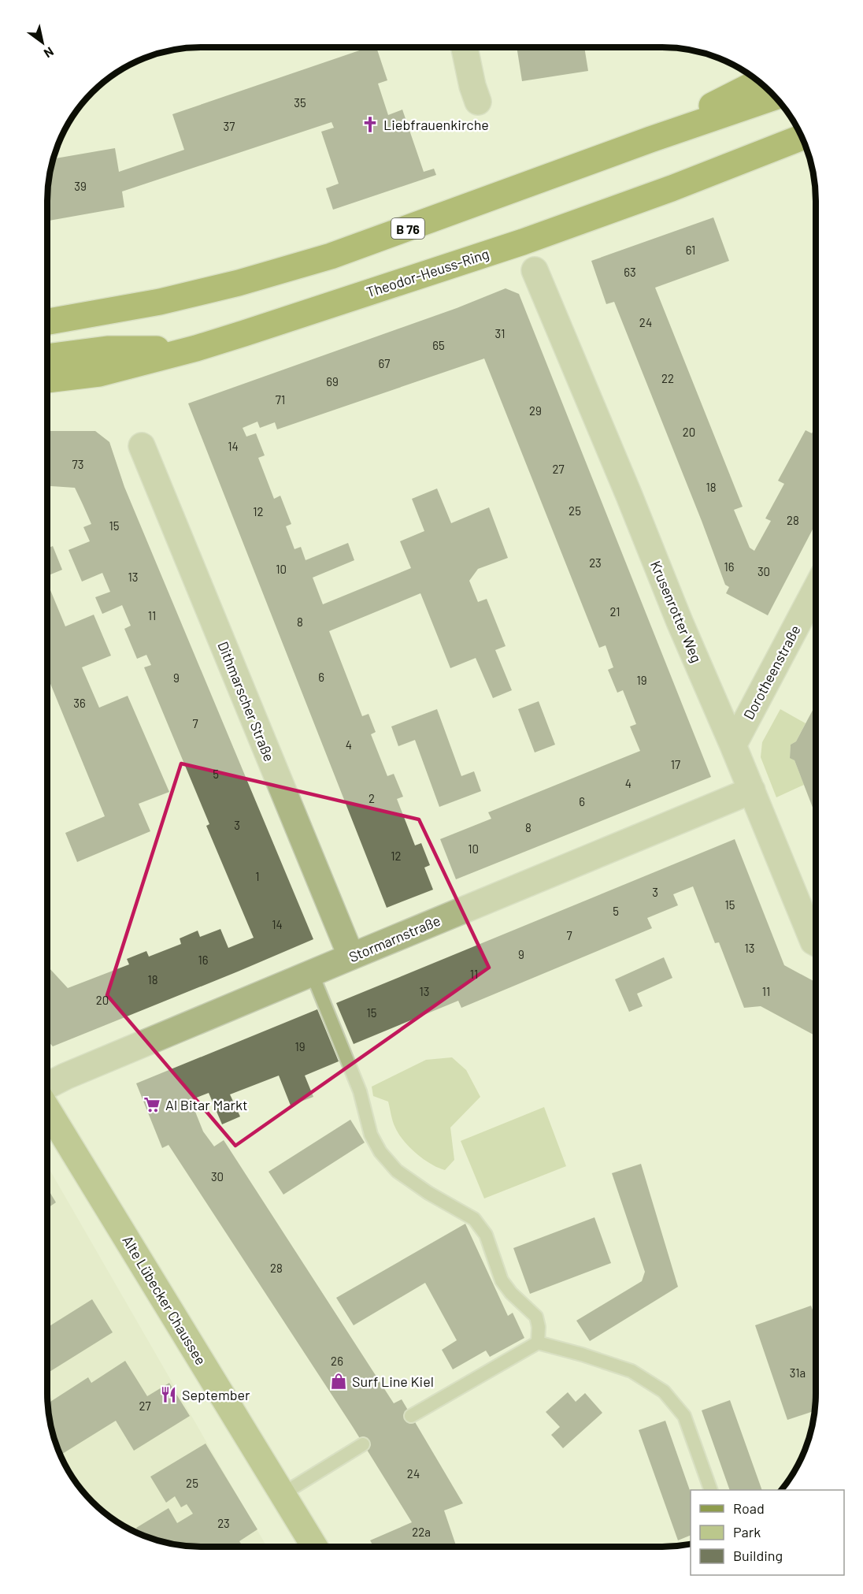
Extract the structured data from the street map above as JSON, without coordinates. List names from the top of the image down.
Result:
{
  "streets": {
    "highway": ["B 76", "Theodor-Heuss-Ring"],
    "main road": ["Alte Lübecker Chaussee"],
    "street": [
      "Krusenrotter Weg",
      "Dorotheenstraße",
      "Dithmarscher Straße",
      "Stormarnstraße"
    ]
  },
  "crossings": [
    ["Krusenrotter Weg", "Dorotheenstraße"],
    ["Krusenrotter Weg", "Stormarnstraße"],
    ["Dithmarscher Straße", "Stormarnstraße"]
  ],
  "places": {
    "church": ["Liebfrauenkirche"],
    "supermarket": ["Al Bitar Markt"],
    "shop": ["Surf Line Kiel"],
    "restaurant": ["September"]
  },
  "house_numbers": [
    "35",
    "37",
    "39",
    "61",
    "63",
    "24",
    "31",
    "65",
    "67",
    "22",
    "69",
    "71",
    "29",
    "20",
    "14",
    "73",
    "27",
    "18",
    "25",
    "12",
    "28",
    "15",
    "23",
    "16",
    "10",
    "30",
    "13",
    "21",
    "11",
    "8",
    "6",
    "9",
    "19",
    "36",
    "7",
    "4",
    "17",
    "5",
    "4",
    "2",
    "6",
    "3",
    "8",
    "10",
    "12",
    "1",
    "3",
    "15",
    "5",
    "14",
    "7",
    "13",
    "9",
    "16",
    "11",
    "18",
    "13",
    "11",
    "20",
    "15",
    "19",
    "30",
    "28",
    "26",
    "31a",
    "27",
    "24",
    "25",
    "23",
    "22a"
  ],
  "legend": ["Road", "Park", "Building"],
  "north": "bottom right"
}
